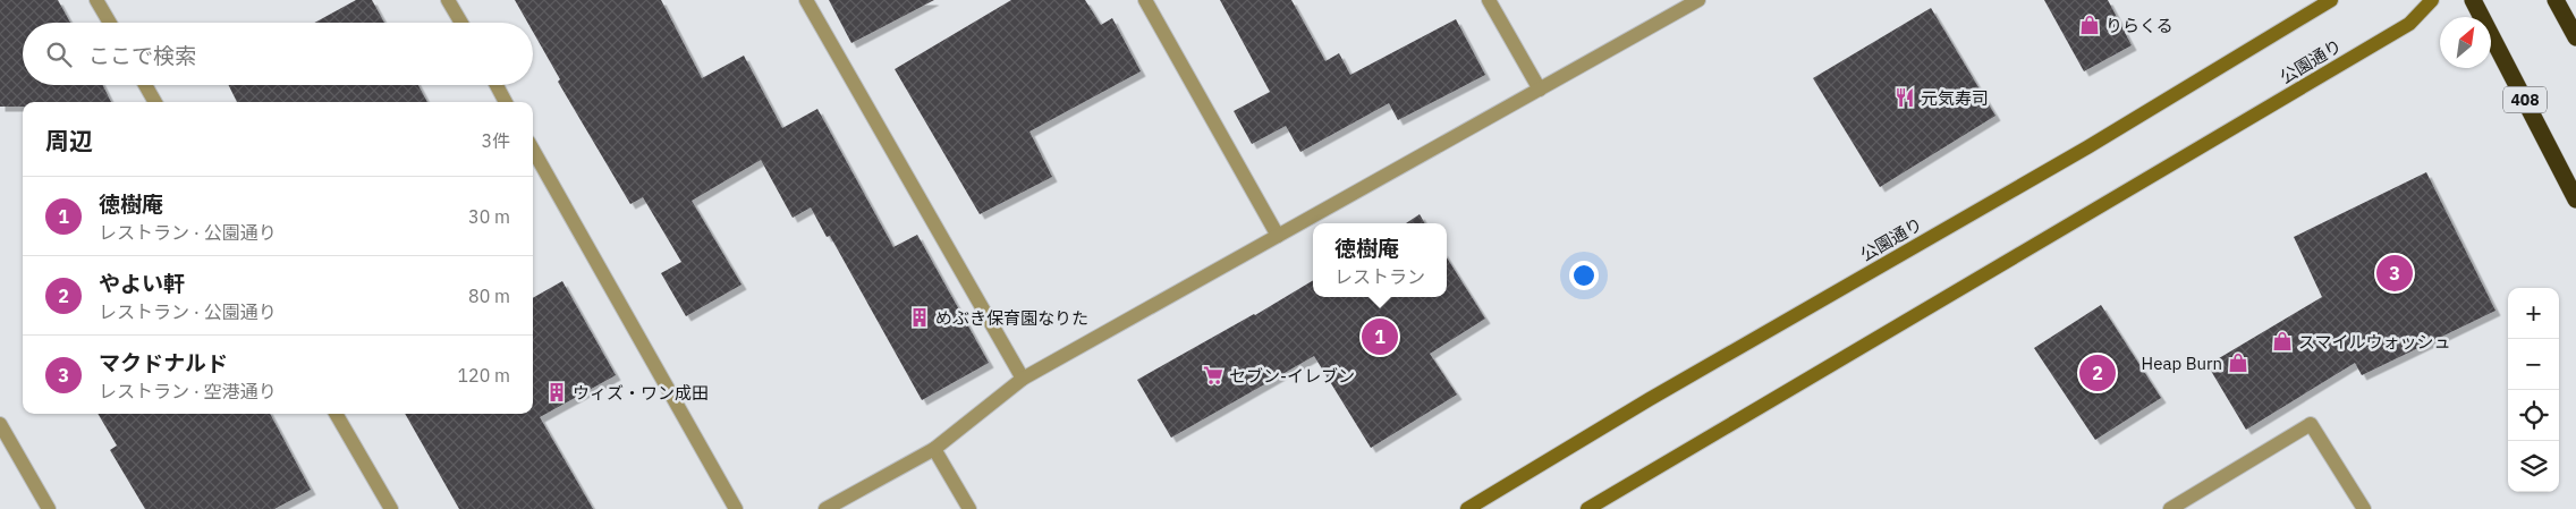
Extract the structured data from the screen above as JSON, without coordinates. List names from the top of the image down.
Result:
{
  "streets": {
    "highway": ["408"],
    "street": ["公園通り"]
  },
  "places": {
    "shop": ["りらくる", "スマイルウォッシュ", "Heap Burn"],
    "restaurant": ["元気寿司"],
    "building": ["めぶき保育園なりた", "ウィズ・ワン成田"],
    "supermarket": ["セブン-イレブン"]
  },
  "north": "top right",
  "page": {
    "search": "ここで検索",
    "heading": ["周辺", "3件"],
    "list": [
      {
        "mark": "1",
        "name": "徳樹庵",
        "note": "レストラン · 公園通り",
        "value": "30 m"
      },
      {
        "mark": "2",
        "name": "やよい軒",
        "note": "レストラン · 公園通り",
        "value": "80 m"
      },
      {
        "mark": "3",
        "name": "マクドナルド",
        "note": "レストラン · 空港通り",
        "value": "120 m"
      }
    ],
    "popup": ["徳樹庵", "レストラン"],
    "pins": ["3", "1", "2"],
    "map_buttons": ["+", "−"]
  }
}
